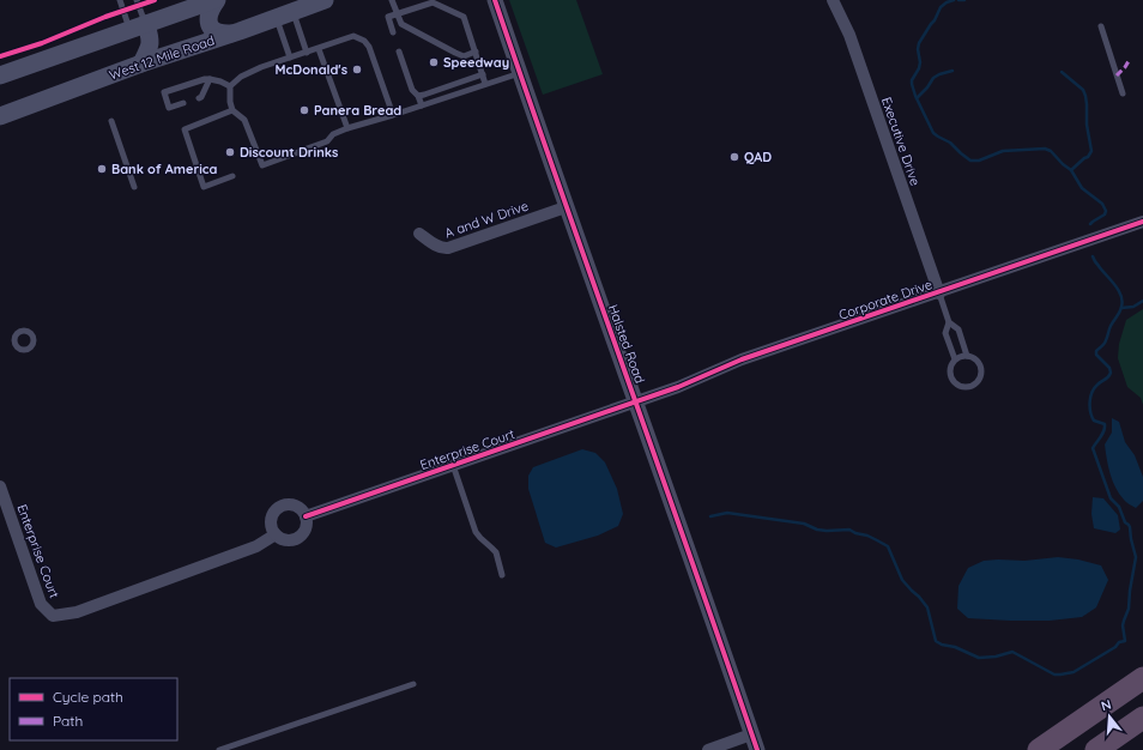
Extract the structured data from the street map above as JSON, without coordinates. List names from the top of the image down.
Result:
{
  "streets": {
    "main road": ["West 12 Mile Road"],
    "street": [
      "Executive Drive",
      "A and W Drive",
      "Corporate Drive",
      "Halsted Road",
      "Enterprise Court"
    ]
  },
  "crossings": [
    ["Executive Drive", "Corporate Drive"],
    ["A and W Drive", "Halsted Road"],
    ["Corporate Drive", "Halsted Road"],
    ["Corporate Drive", "Enterprise Court"],
    ["Halsted Road", "Enterprise Court"]
  ],
  "places": [
    "Speedway",
    "McDonald's",
    "Panera Bread",
    "Discount Drinks",
    "QAD",
    "Bank of America"
  ],
  "legend": ["Cycle path", "Path"],
  "north": "top"
}
